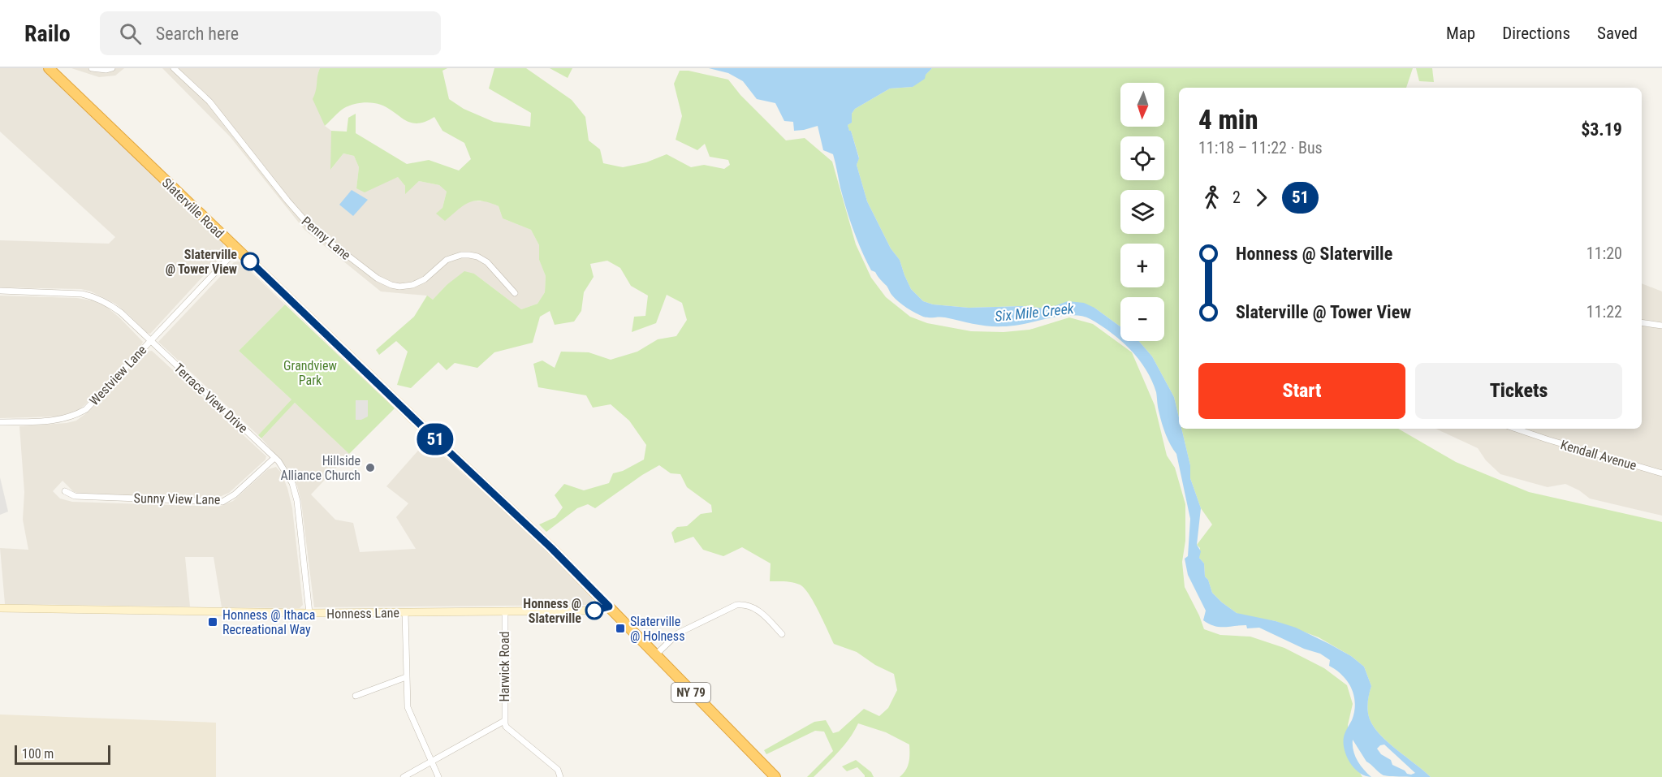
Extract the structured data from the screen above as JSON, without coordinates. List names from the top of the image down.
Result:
{
  "streets": {
    "highway": ["Slaterville Road", "NY 79"],
    "street": [
      "Penny Lane",
      "Westview Lane",
      "Terrace View Drive",
      "Kendall Avenue",
      "Sunny View Lane",
      "Honness Lane",
      "Harwick Road"
    ]
  },
  "crossings": [
    ["Slaterville Road", "Westview Lane"],
    ["Slaterville Road", "Honness Lane"],
    ["Westview Lane", "Terrace View Drive"],
    ["Terrace View Drive", "Sunny View Lane"],
    ["Terrace View Drive", "Honness Lane"],
    ["Honness Lane", "Harwick Road"]
  ],
  "water": ["Six Mile Creek"],
  "parks": ["Grandview Park"],
  "places": {
    "other": ["Slaterville @ Tower View", "Hillside Alliance Church", "Honness @ Slaterville"],
    "transit": ["Honness @ Ithaca Recreational Way", "Slaterville @ Holness"]
  },
  "lines": ["bus line 51"],
  "scale_bar": "100 m",
  "north": "bottom",
  "page": {
    "header": "Railo",
    "search": "Search here",
    "nav": ["Map", "Directions", "Saved"],
    "on_map": "51",
    "map_buttons": ["+", "−"],
    "heading": ["4 min", "11:18 – 11:22 · Bus", "$3.19"],
    "legs": ["2", "51"],
    "list": [
      {
        "name": "Honness @ Slaterville",
        "value": "11:20"
      },
      {
        "name": "Slaterville @ Tower View",
        "value": "11:22"
      }
    ],
    "buttons": ["Start", "Tickets"],
    "scale": "100 m"
  }
}
